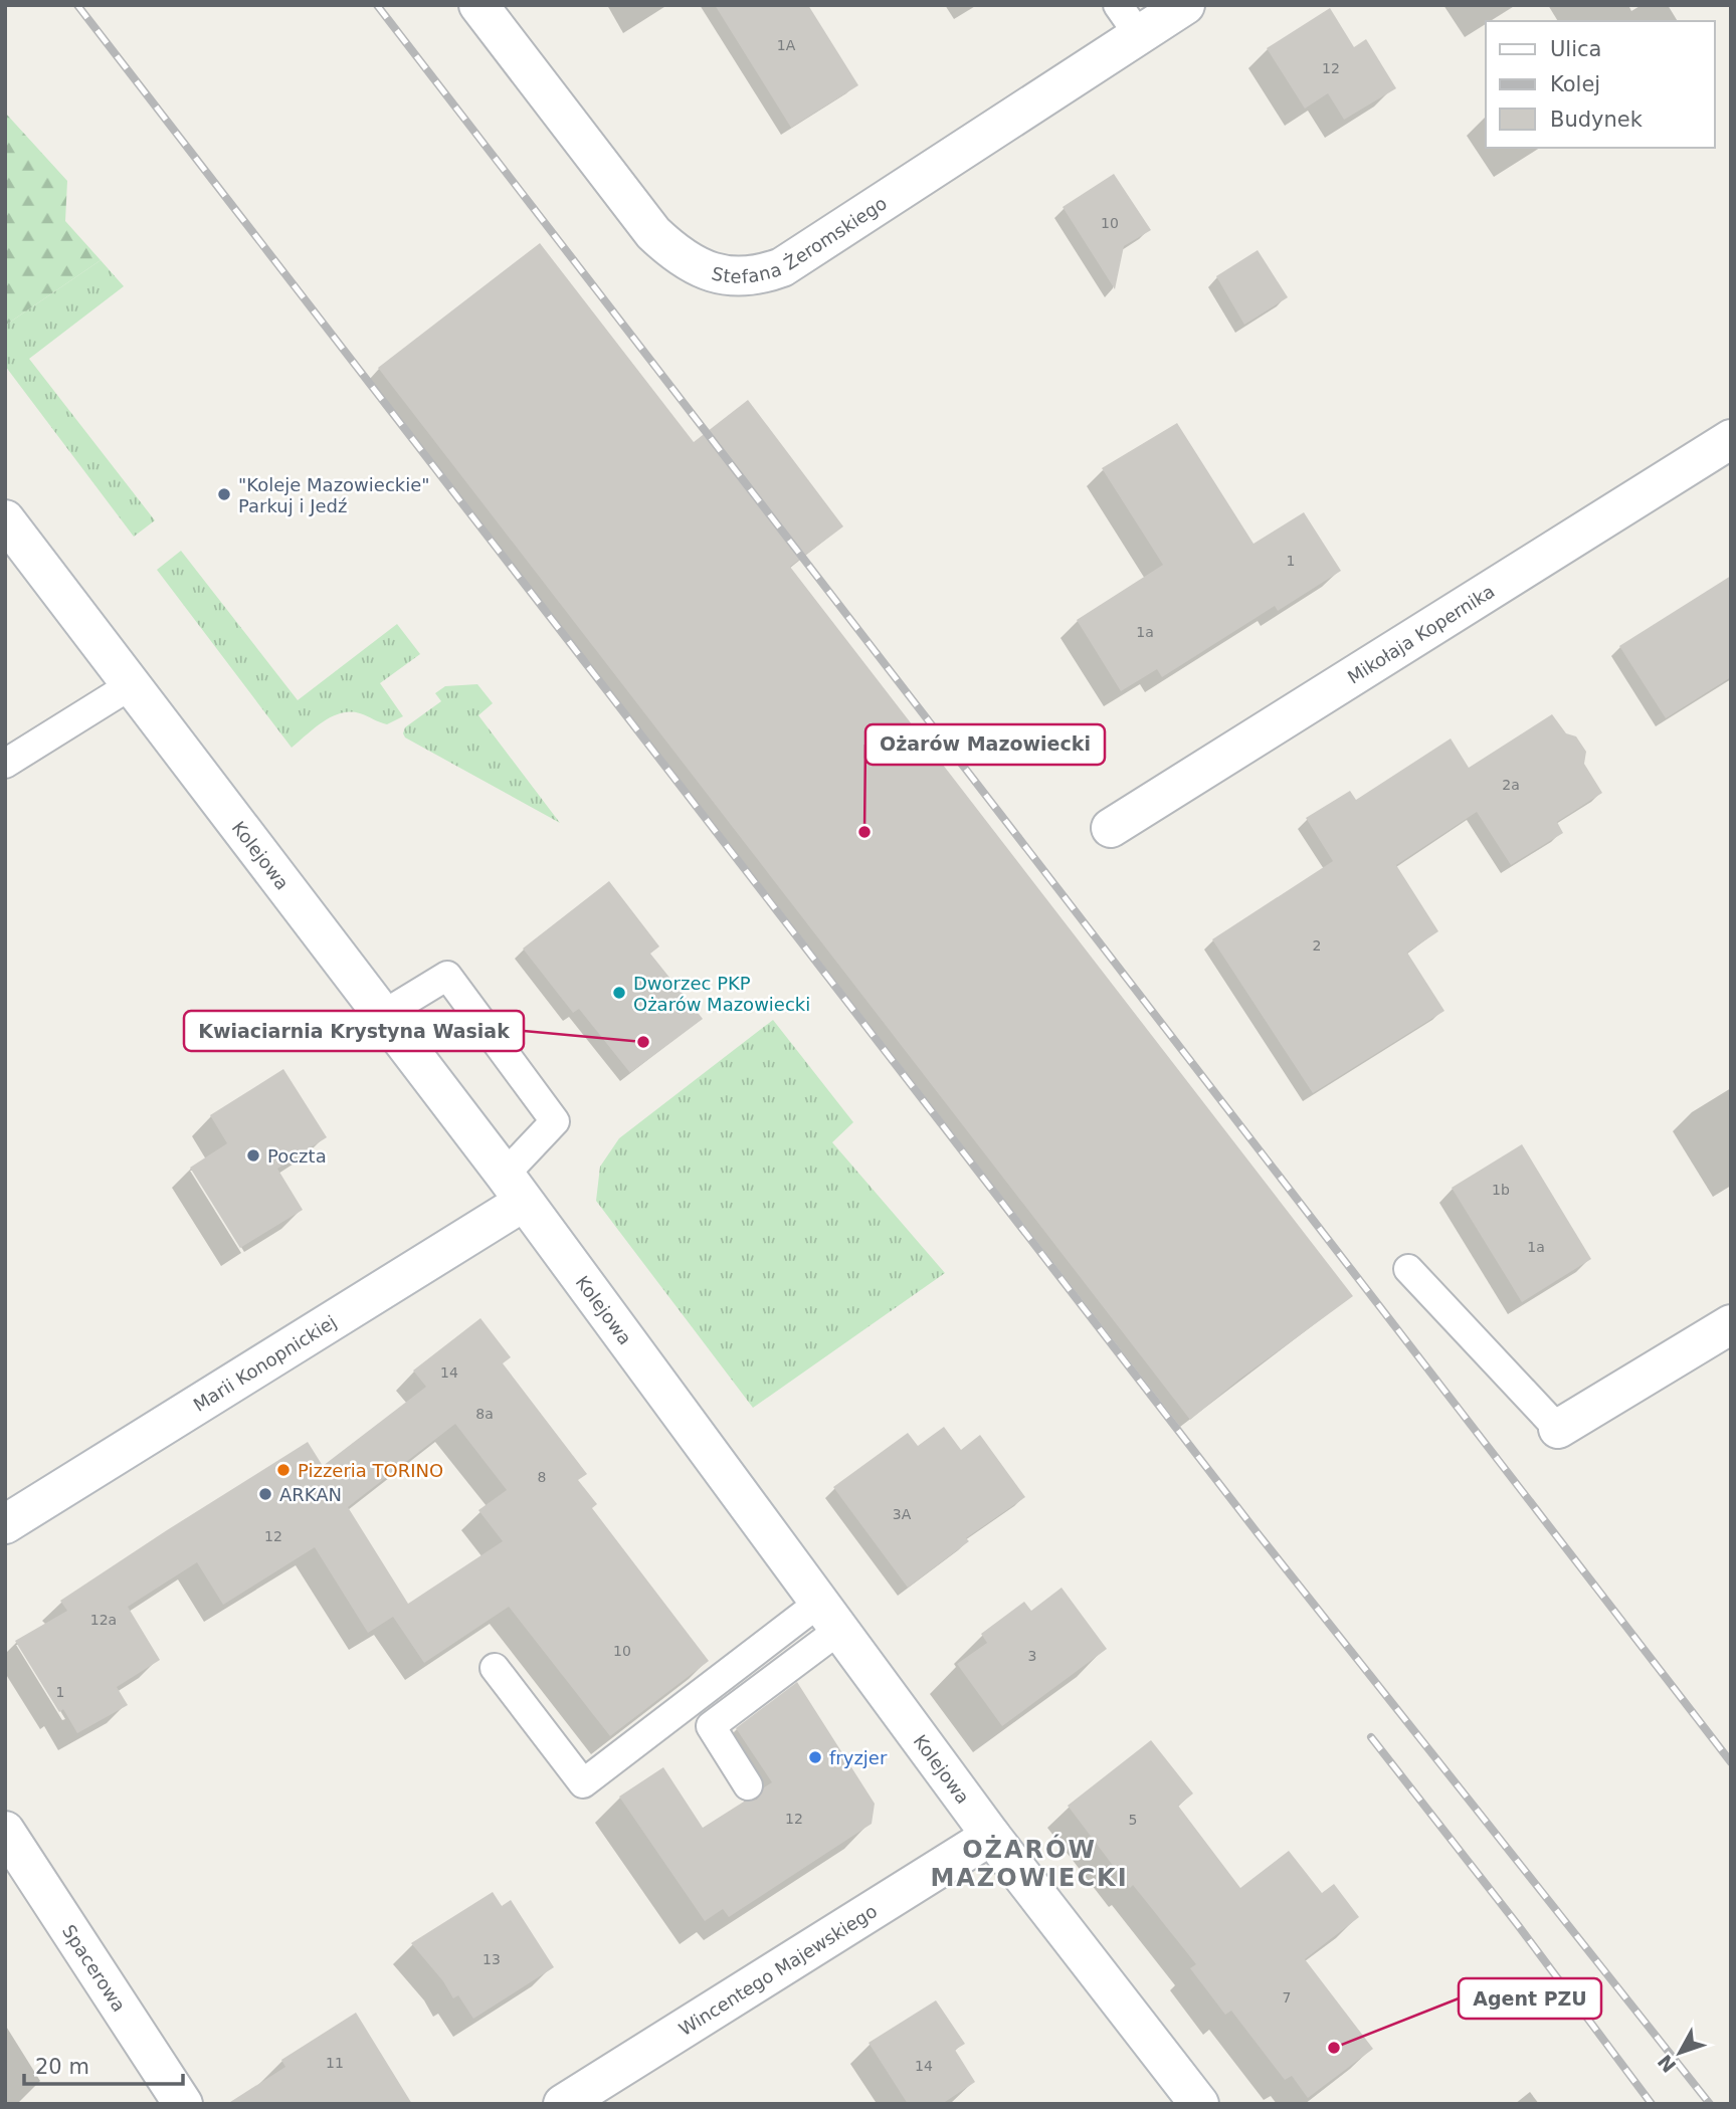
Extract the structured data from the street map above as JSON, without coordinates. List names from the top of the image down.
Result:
{
  "streets": {
    "street": [
      "Stefana Żeromskiego",
      "Mikołaja Kopernika",
      "Kolejowa",
      "Marii Konopnickiej",
      "Spacerowa",
      "Wincentego Majewskiego"
    ]
  },
  "crossings": [
    ["Kolejowa", "Marii Konopnickiej"],
    ["Kolejowa", "Wincentego Majewskiego"]
  ],
  "districts": ["OŻARÓW MAZOWIECKI"],
  "places": [
    "\"Koleje Mazowieckie\" Parkuj i Jedź",
    "Ożarów Mazowiecki",
    "Dworzec PKP Ożarów Mazowiecki",
    "Kwiaciarnia Krystyna Wasiak",
    "Poczta",
    "Pizzeria TORINO",
    "ARKAN",
    "fryzjer",
    "Agent PZU"
  ],
  "house_numbers": [
    "1A",
    "12",
    "10",
    "1",
    "1a",
    "2a",
    "2",
    "1b",
    "1a",
    "14",
    "8a",
    "8",
    "3A",
    "12",
    "12a",
    "10",
    "3",
    "1",
    "12",
    "5",
    "13",
    "7",
    "11",
    "14"
  ],
  "legend": ["Ulica", "Kolej", "Budynek"],
  "scale_bar": "20 m",
  "north": "bottom left"
}
